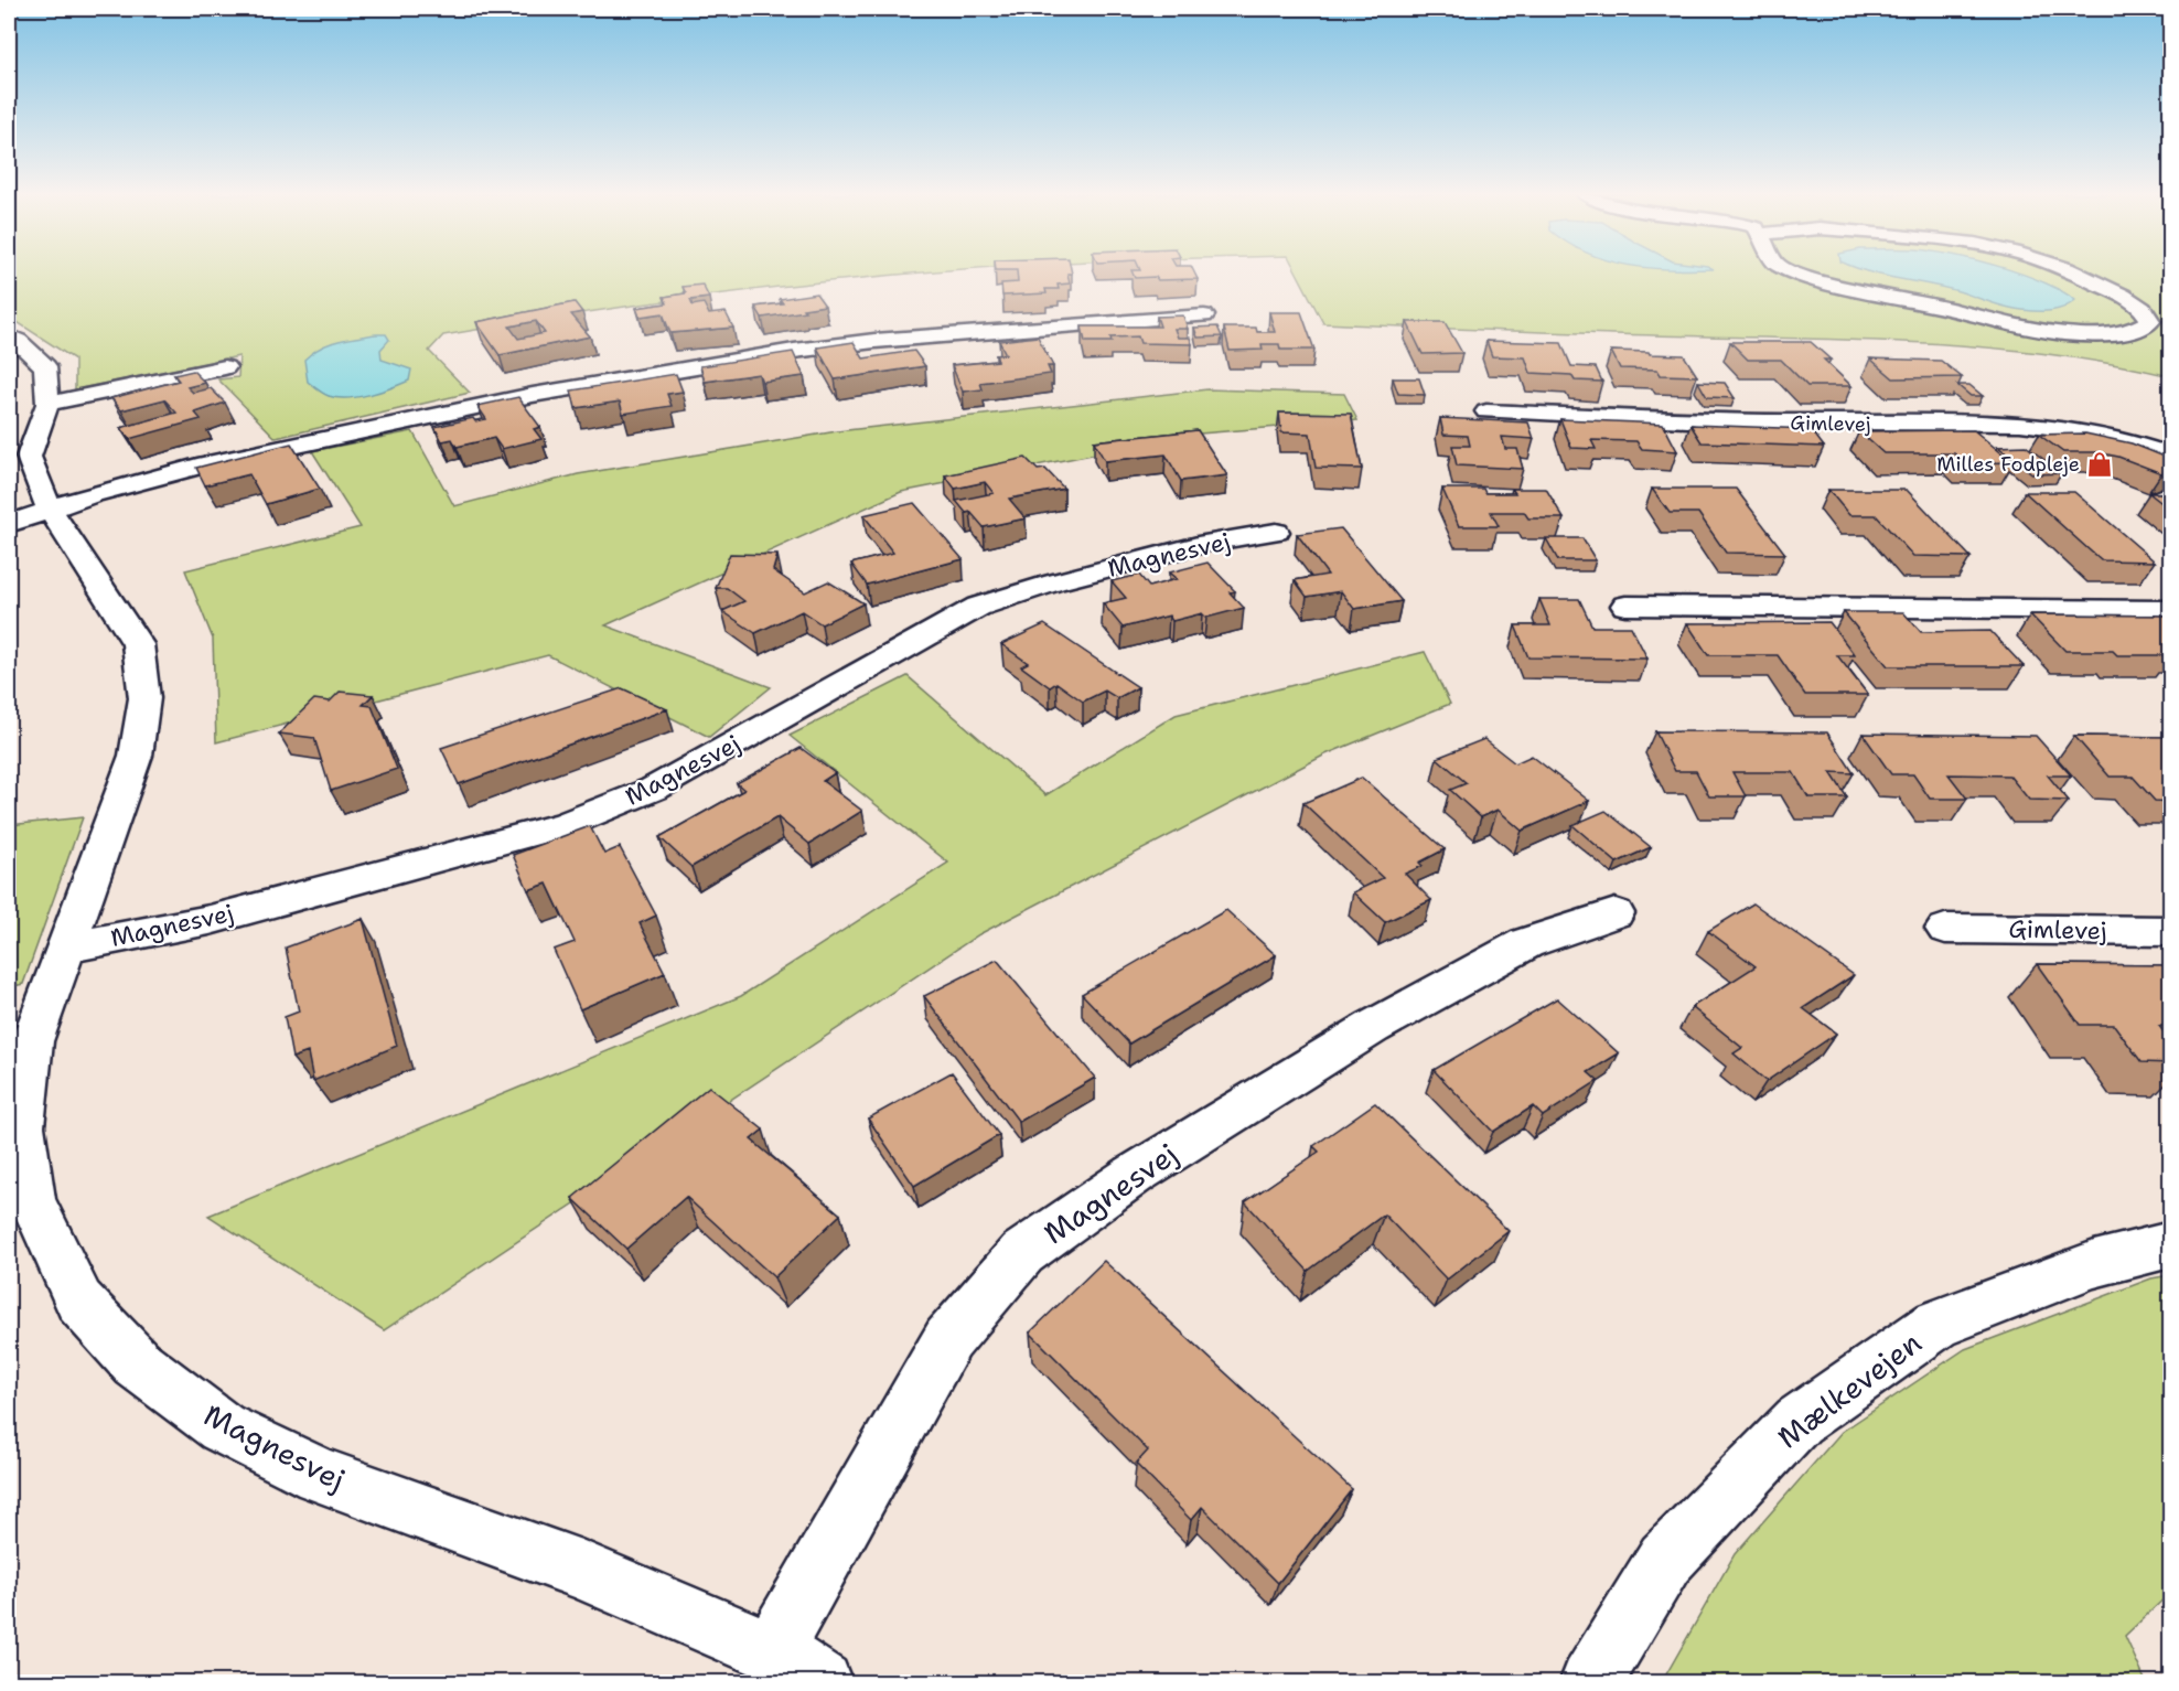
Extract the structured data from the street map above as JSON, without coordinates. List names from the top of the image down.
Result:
{
  "streets": {
    "street": ["Gimlevej", "Magnesvej", "Mælkevejen"]
  },
  "places": {
    "shop": ["Milles Fodpleje"]
  }
}
